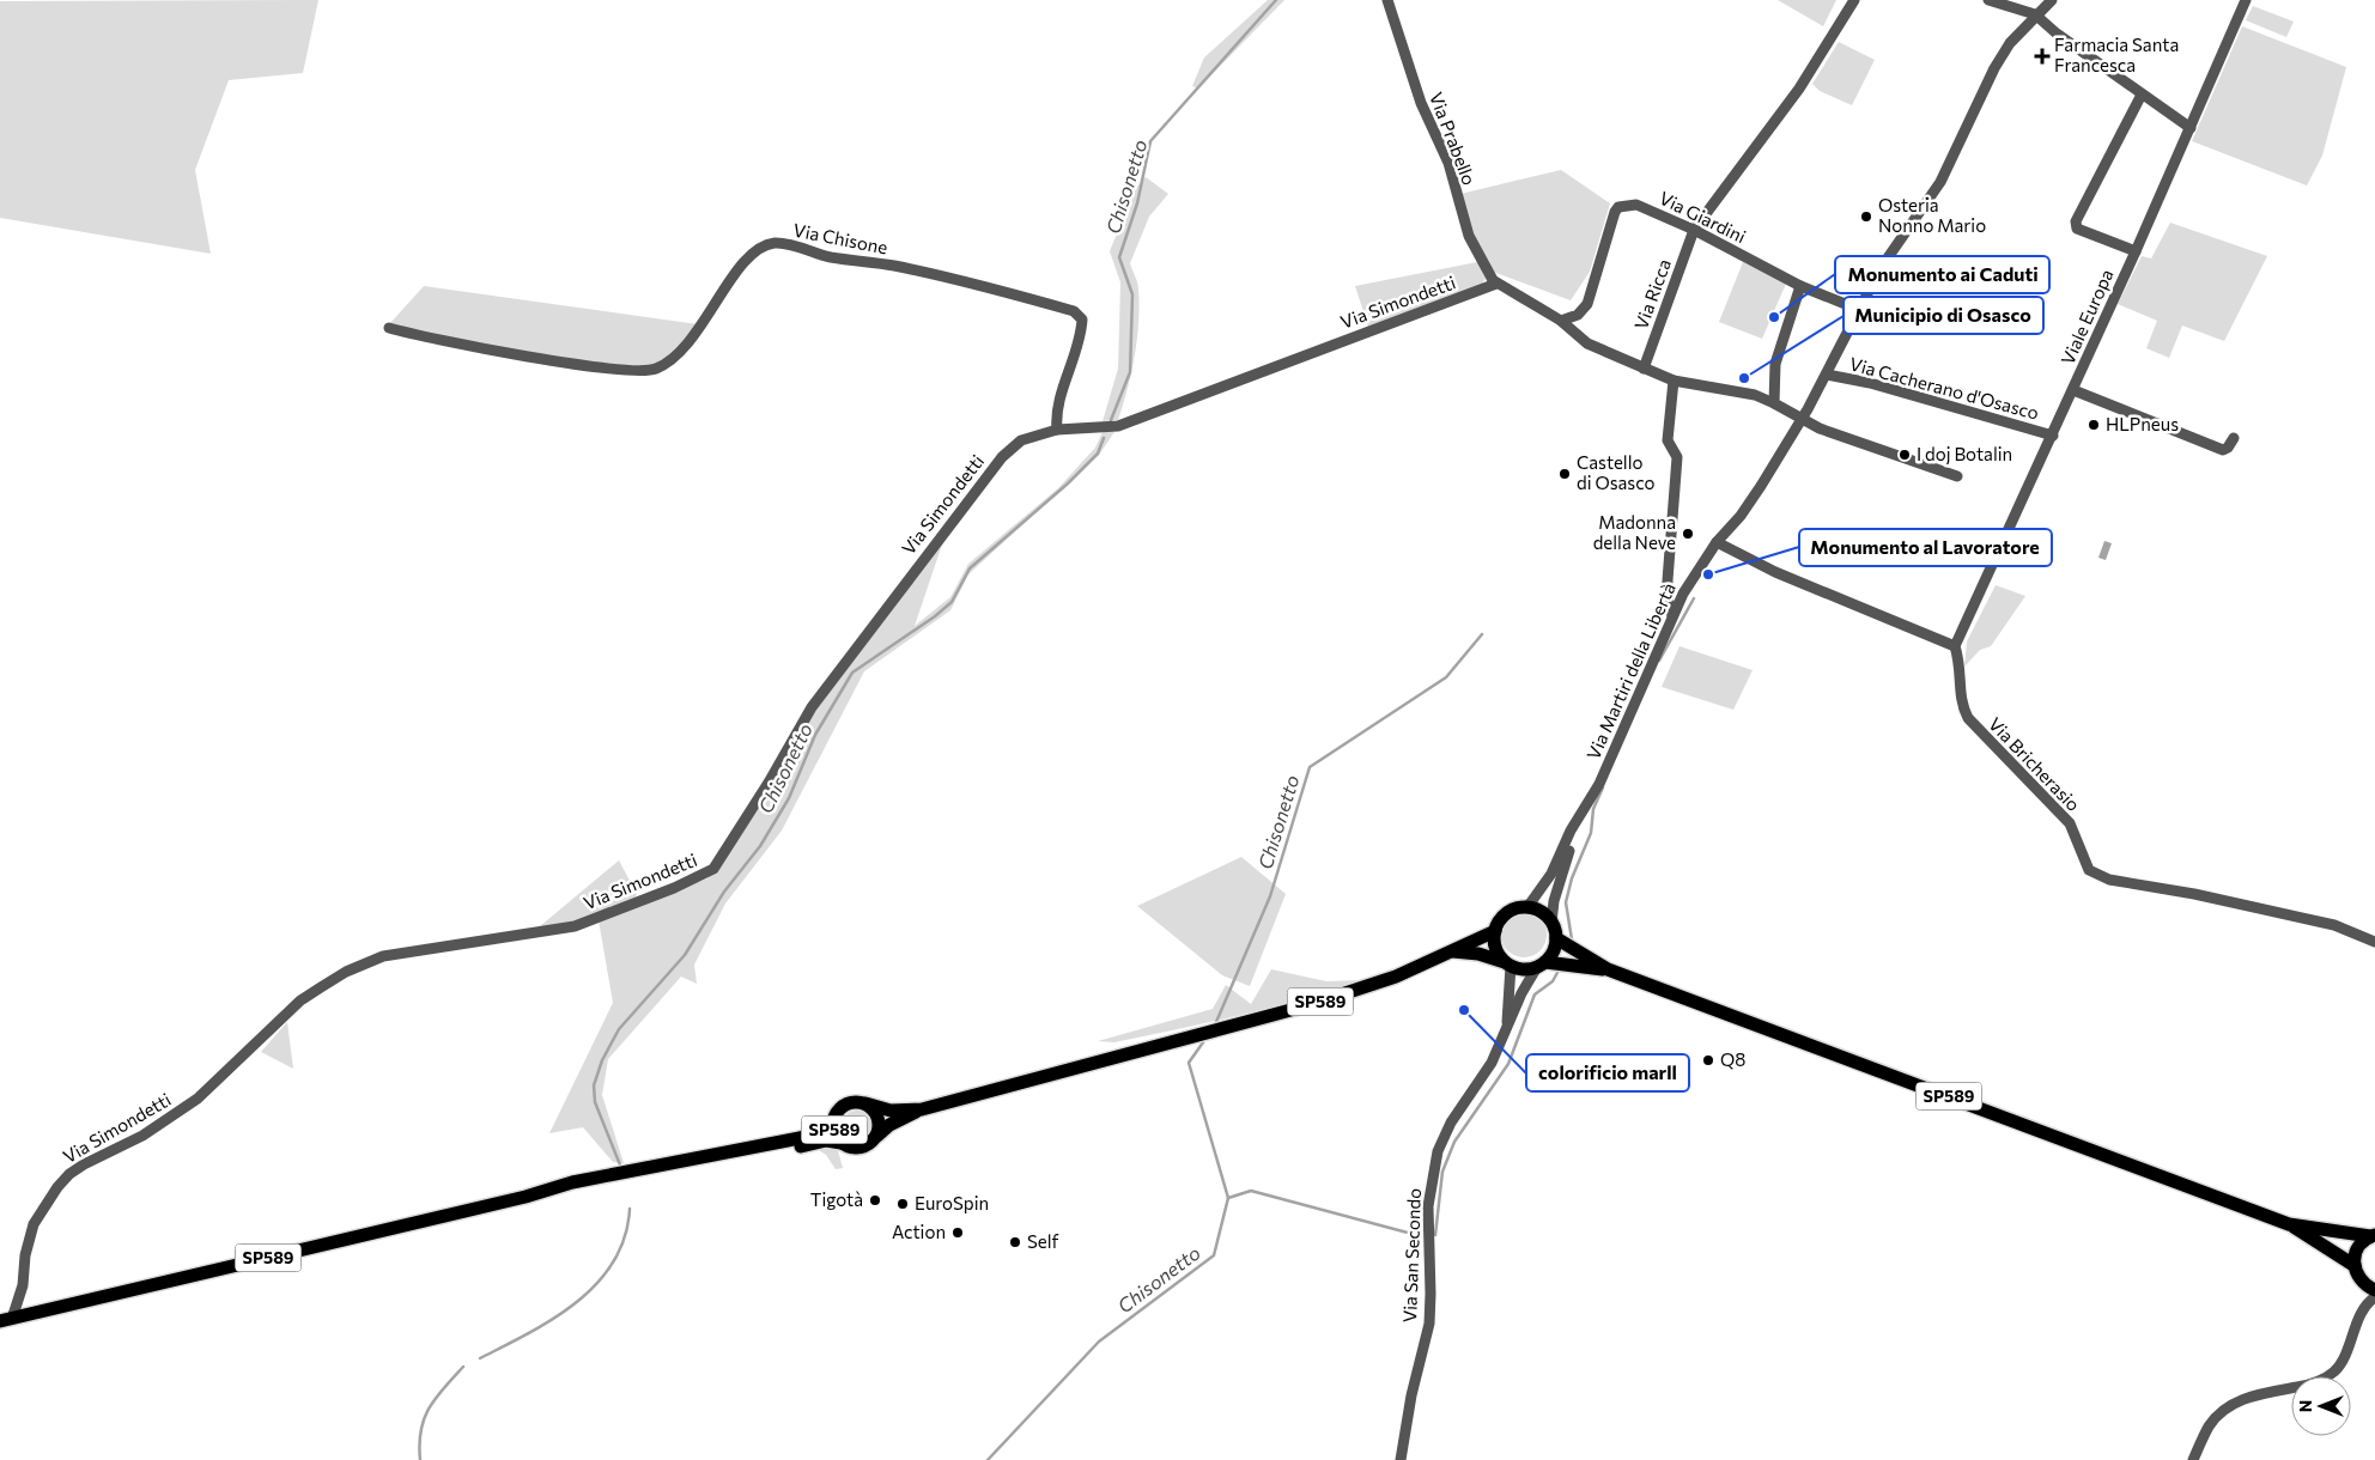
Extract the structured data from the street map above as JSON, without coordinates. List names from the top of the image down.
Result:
{
  "streets": {
    "main road": ["SP589"],
    "street": [
      "Via Prabello",
      "Via Giardini",
      "Via Chisone",
      "Via Ricca",
      "Via Simondetti",
      "Viale Europa",
      "Via Cacherano d'Osasco",
      "Via Martiri della Libertà",
      "Via Bricherasio",
      "Via San Secondo"
    ]
  },
  "crossings": [
    ["Via Prabello", "Via Simondetti"],
    ["Via Giardini", "Via Ricca"],
    ["Via Giardini", "Via Martiri della Libertà"],
    ["Via Chisone", "Via Simondetti"],
    ["Via Simondetti", "SP589"],
    ["Viale Europa", "Via Cacherano d'Osasco"],
    ["Viale Europa", "Via Bricherasio"],
    ["Via Cacherano d'Osasco", "Via Martiri della Libertà"],
    ["Via Martiri della Libertà", "SP589"],
    ["SP589", "Via San Secondo"]
  ],
  "water": ["Chisonetto"],
  "places": {
    "health": ["Farmacia Santa Francesca"],
    "other": [
      "Osteria Nonno Mario",
      "Monumento ai Caduti",
      "Municipio di Osasco",
      "HLPneus",
      "I doj Botalin",
      "Castello di Osasco",
      "Madonna della Neve",
      "Monumento al Lavoratore",
      "colorificio marll",
      "Q8",
      "Tigotà",
      "EuroSpin",
      "Action",
      "Self"
    ]
  },
  "north": "left"
}
